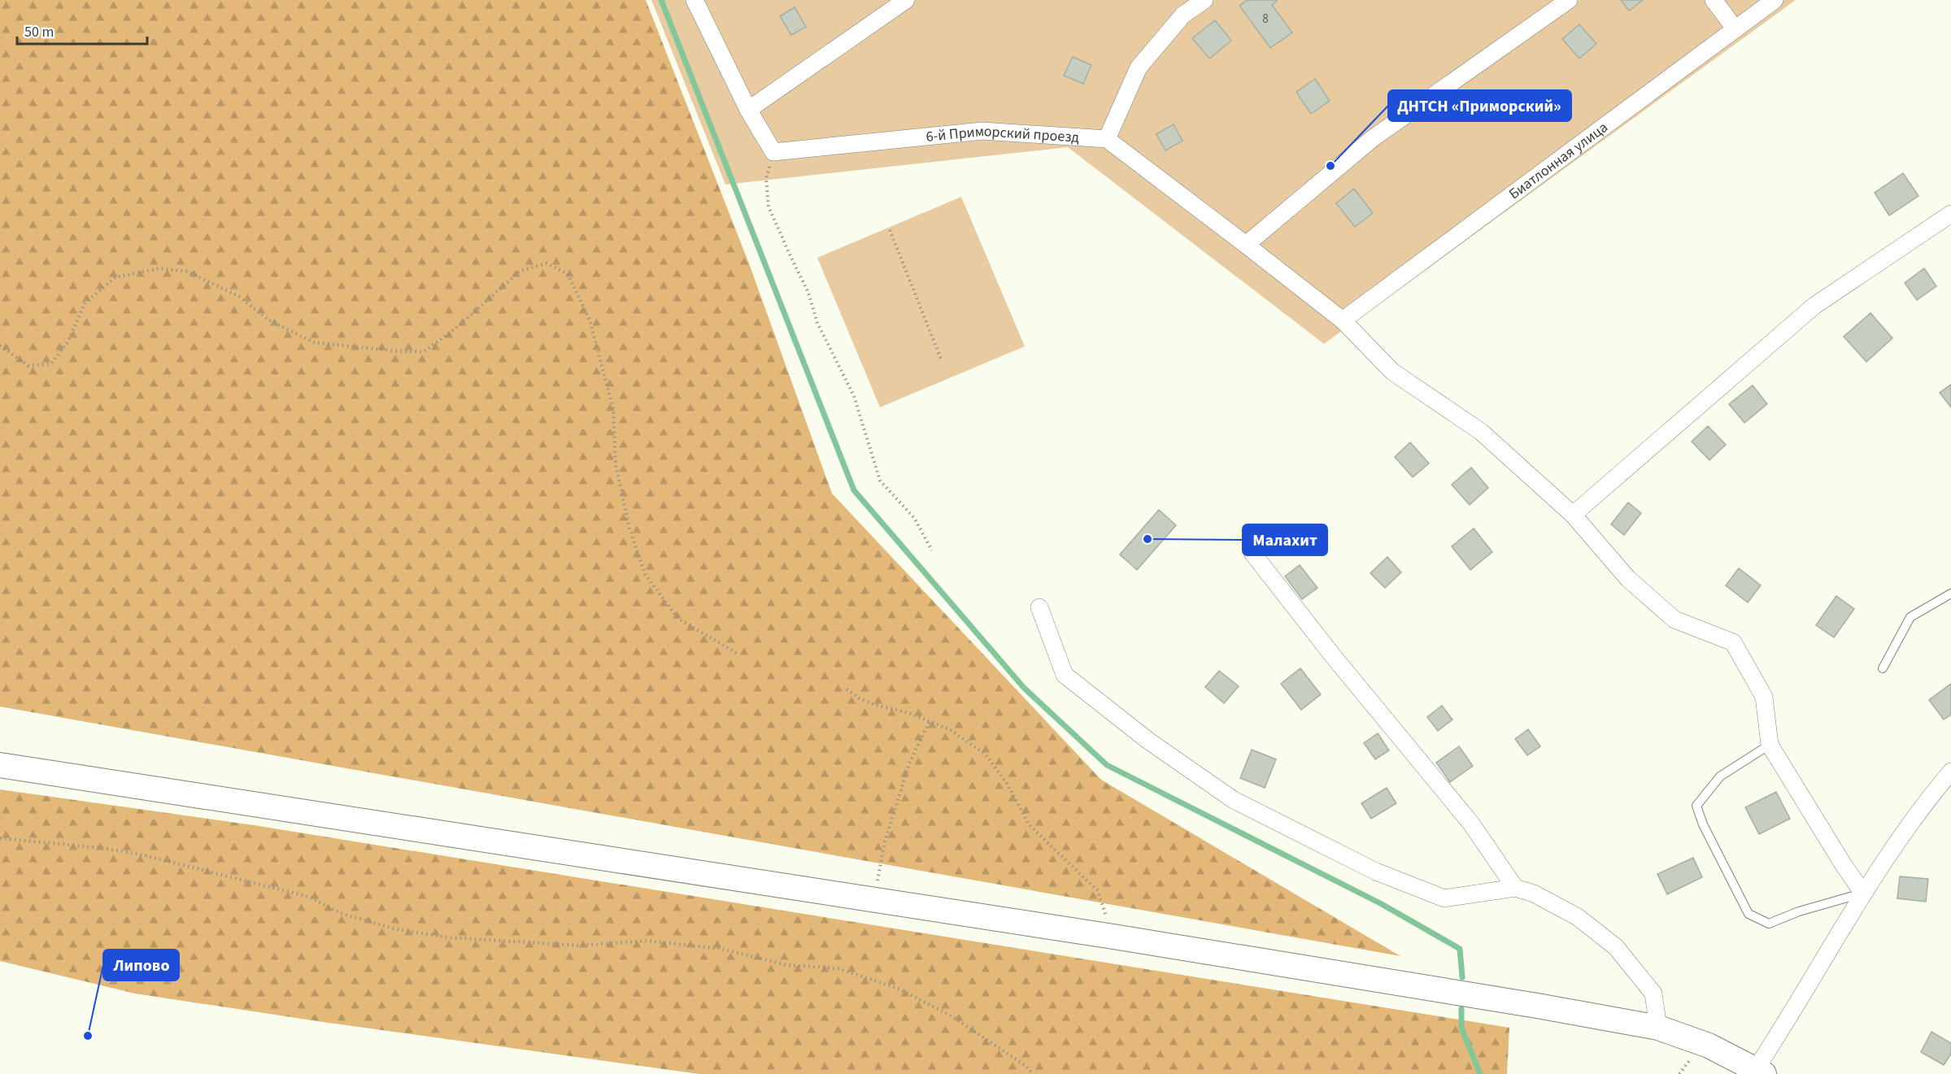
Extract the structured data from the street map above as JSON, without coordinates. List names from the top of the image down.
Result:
{
  "streets": {
    "street": ["6-й Приморский проезд", "Биатлонная улица"]
  },
  "places": ["ДНТСН «Приморский»", "Малахит", "Липово"],
  "house_numbers": ["8"],
  "scale_bar": "50 m"
}
